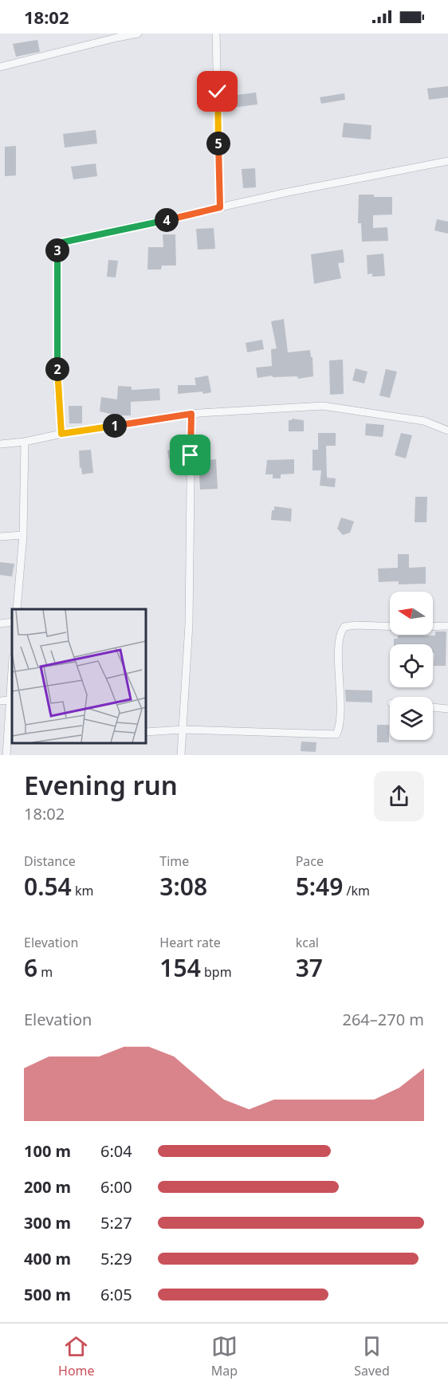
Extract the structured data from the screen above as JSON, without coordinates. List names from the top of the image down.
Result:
{
  "north": "left",
  "page": {
    "status": "18:02",
    "pins": [
      "5",
      "4",
      "3",
      "2",
      "1"
    ],
    "heading": ["Evening run", "18:02"],
    "stats": [
      ["Distance", "0.54 km"],
      ["Time", "3:08"],
      ["Pace", "5:49 /km"],
      ["Elevation", "6 m"],
      ["Heart rate", "154 bpm"],
      ["kcal", "37"]
    ],
    "chart": ["Elevation", "264–270 m"],
    "list": [
      {
        "name": "100 m",
        "note": "6:04"
      },
      {
        "name": "200 m",
        "note": "6:00"
      },
      {
        "name": "300 m",
        "note": "5:27"
      },
      {
        "name": "400 m",
        "note": "5:29"
      },
      {
        "name": "500 m",
        "note": "6:05"
      }
    ],
    "tabs": ["Home", "Map", "Saved"]
  }
}
